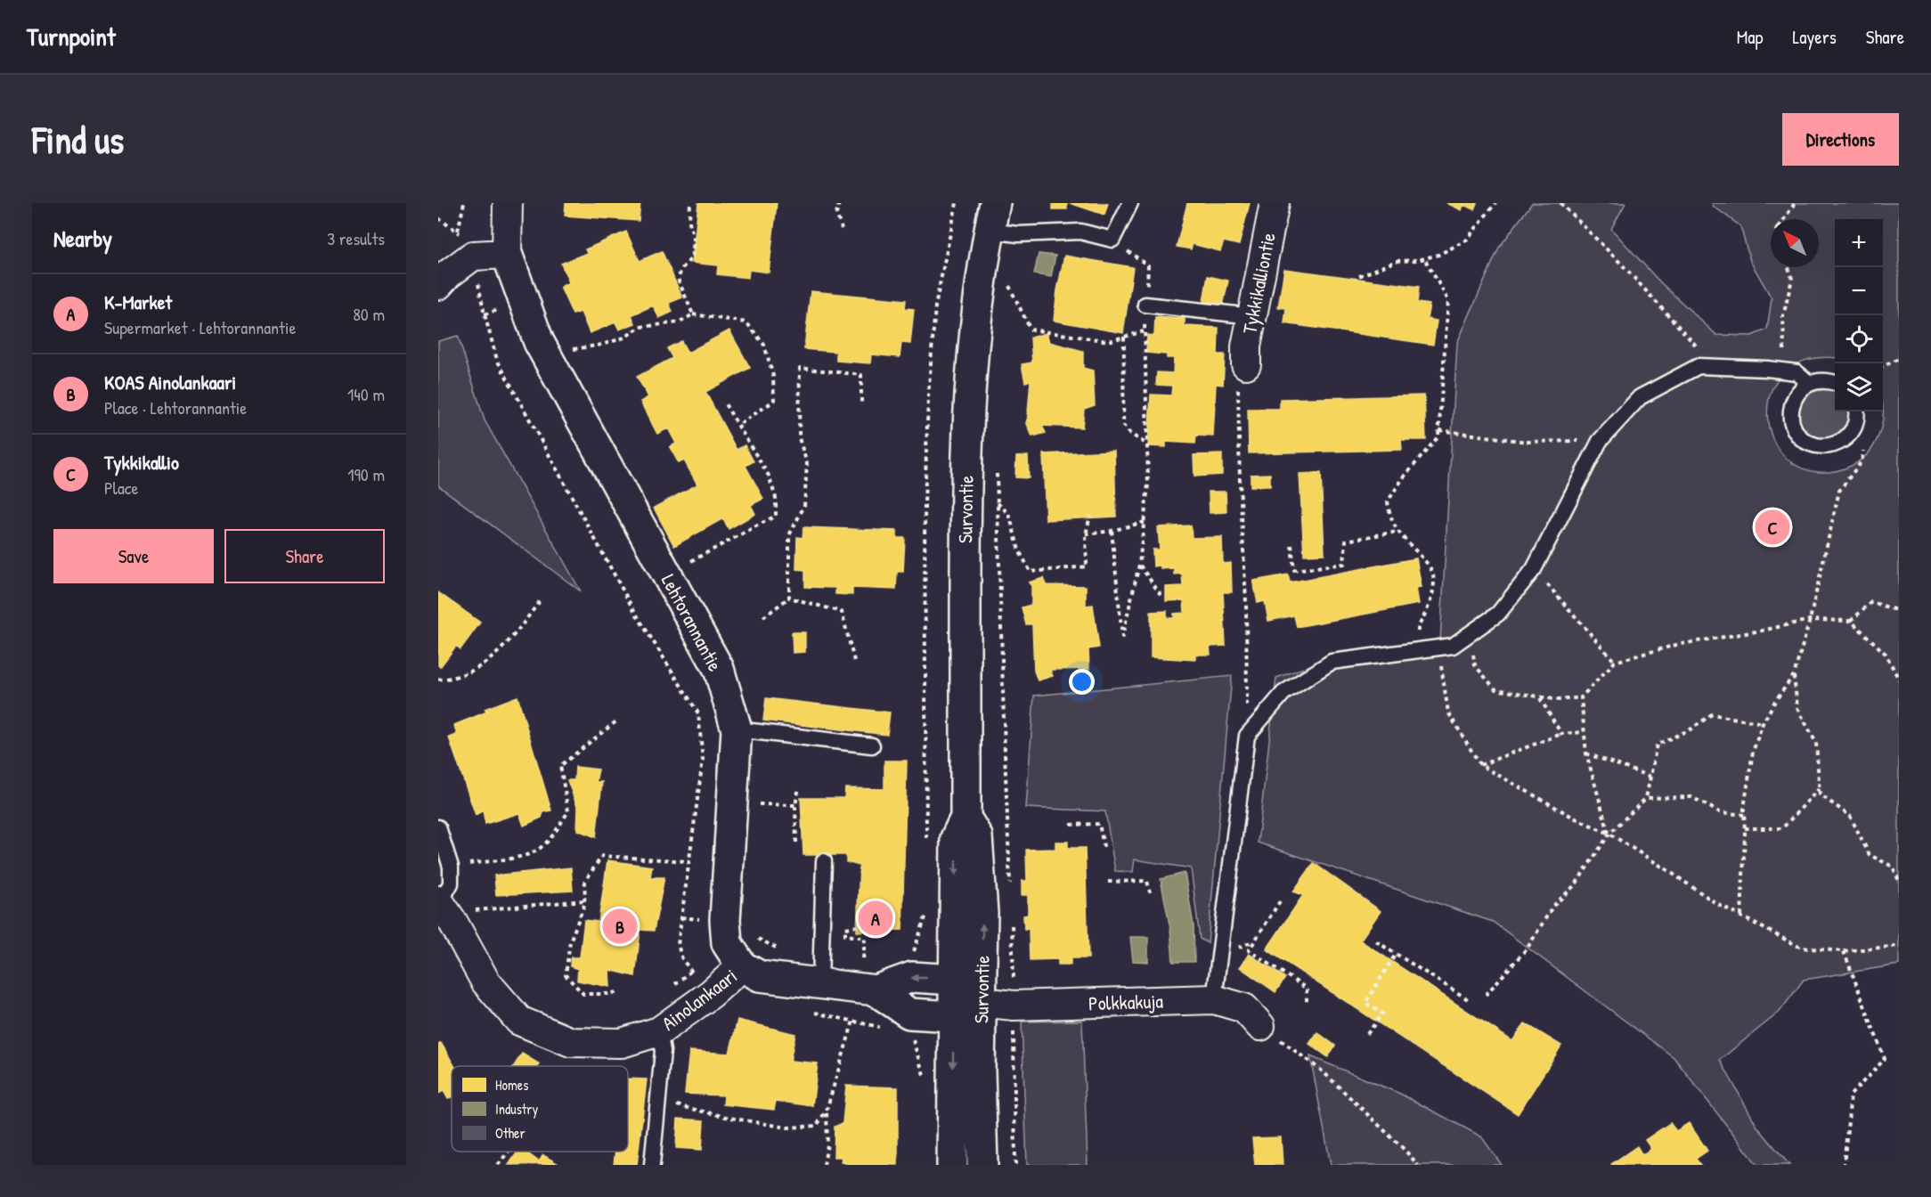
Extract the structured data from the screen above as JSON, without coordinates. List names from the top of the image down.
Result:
{
  "streets": {
    "main road": ["Survontie", "Lehtorannantie"],
    "street": ["Tykkikalliontie", "Ainolankaari", "Polkkakuja"]
  },
  "crossings": [
    ["Survontie", "Polkkakuja"],
    ["Lehtorannantie", "Ainolankaari"]
  ],
  "legend": ["Homes", "Industry", "Other"],
  "north": "top left",
  "page": {
    "header": "Turnpoint",
    "nav": ["Map", "Layers", "Share"],
    "buttons": [
      "Directions",
      ["Save", "Share"]
    ],
    "title": "Find us",
    "heading": ["Nearby", "3 results"],
    "map_buttons": ["+", "−"],
    "list": [
      {
        "mark": "A",
        "name": "K-Market",
        "note": "Supermarket · Lehtorannantie",
        "value": "80 m"
      },
      {
        "mark": "B",
        "name": "KOAS Ainolankaari",
        "note": "Place · Lehtorannantie",
        "value": "140 m"
      },
      {
        "mark": "C",
        "name": "Tykkikallio",
        "note": "Place",
        "value": "190 m"
      }
    ],
    "pins": ["C", "A", "B"]
  }
}
